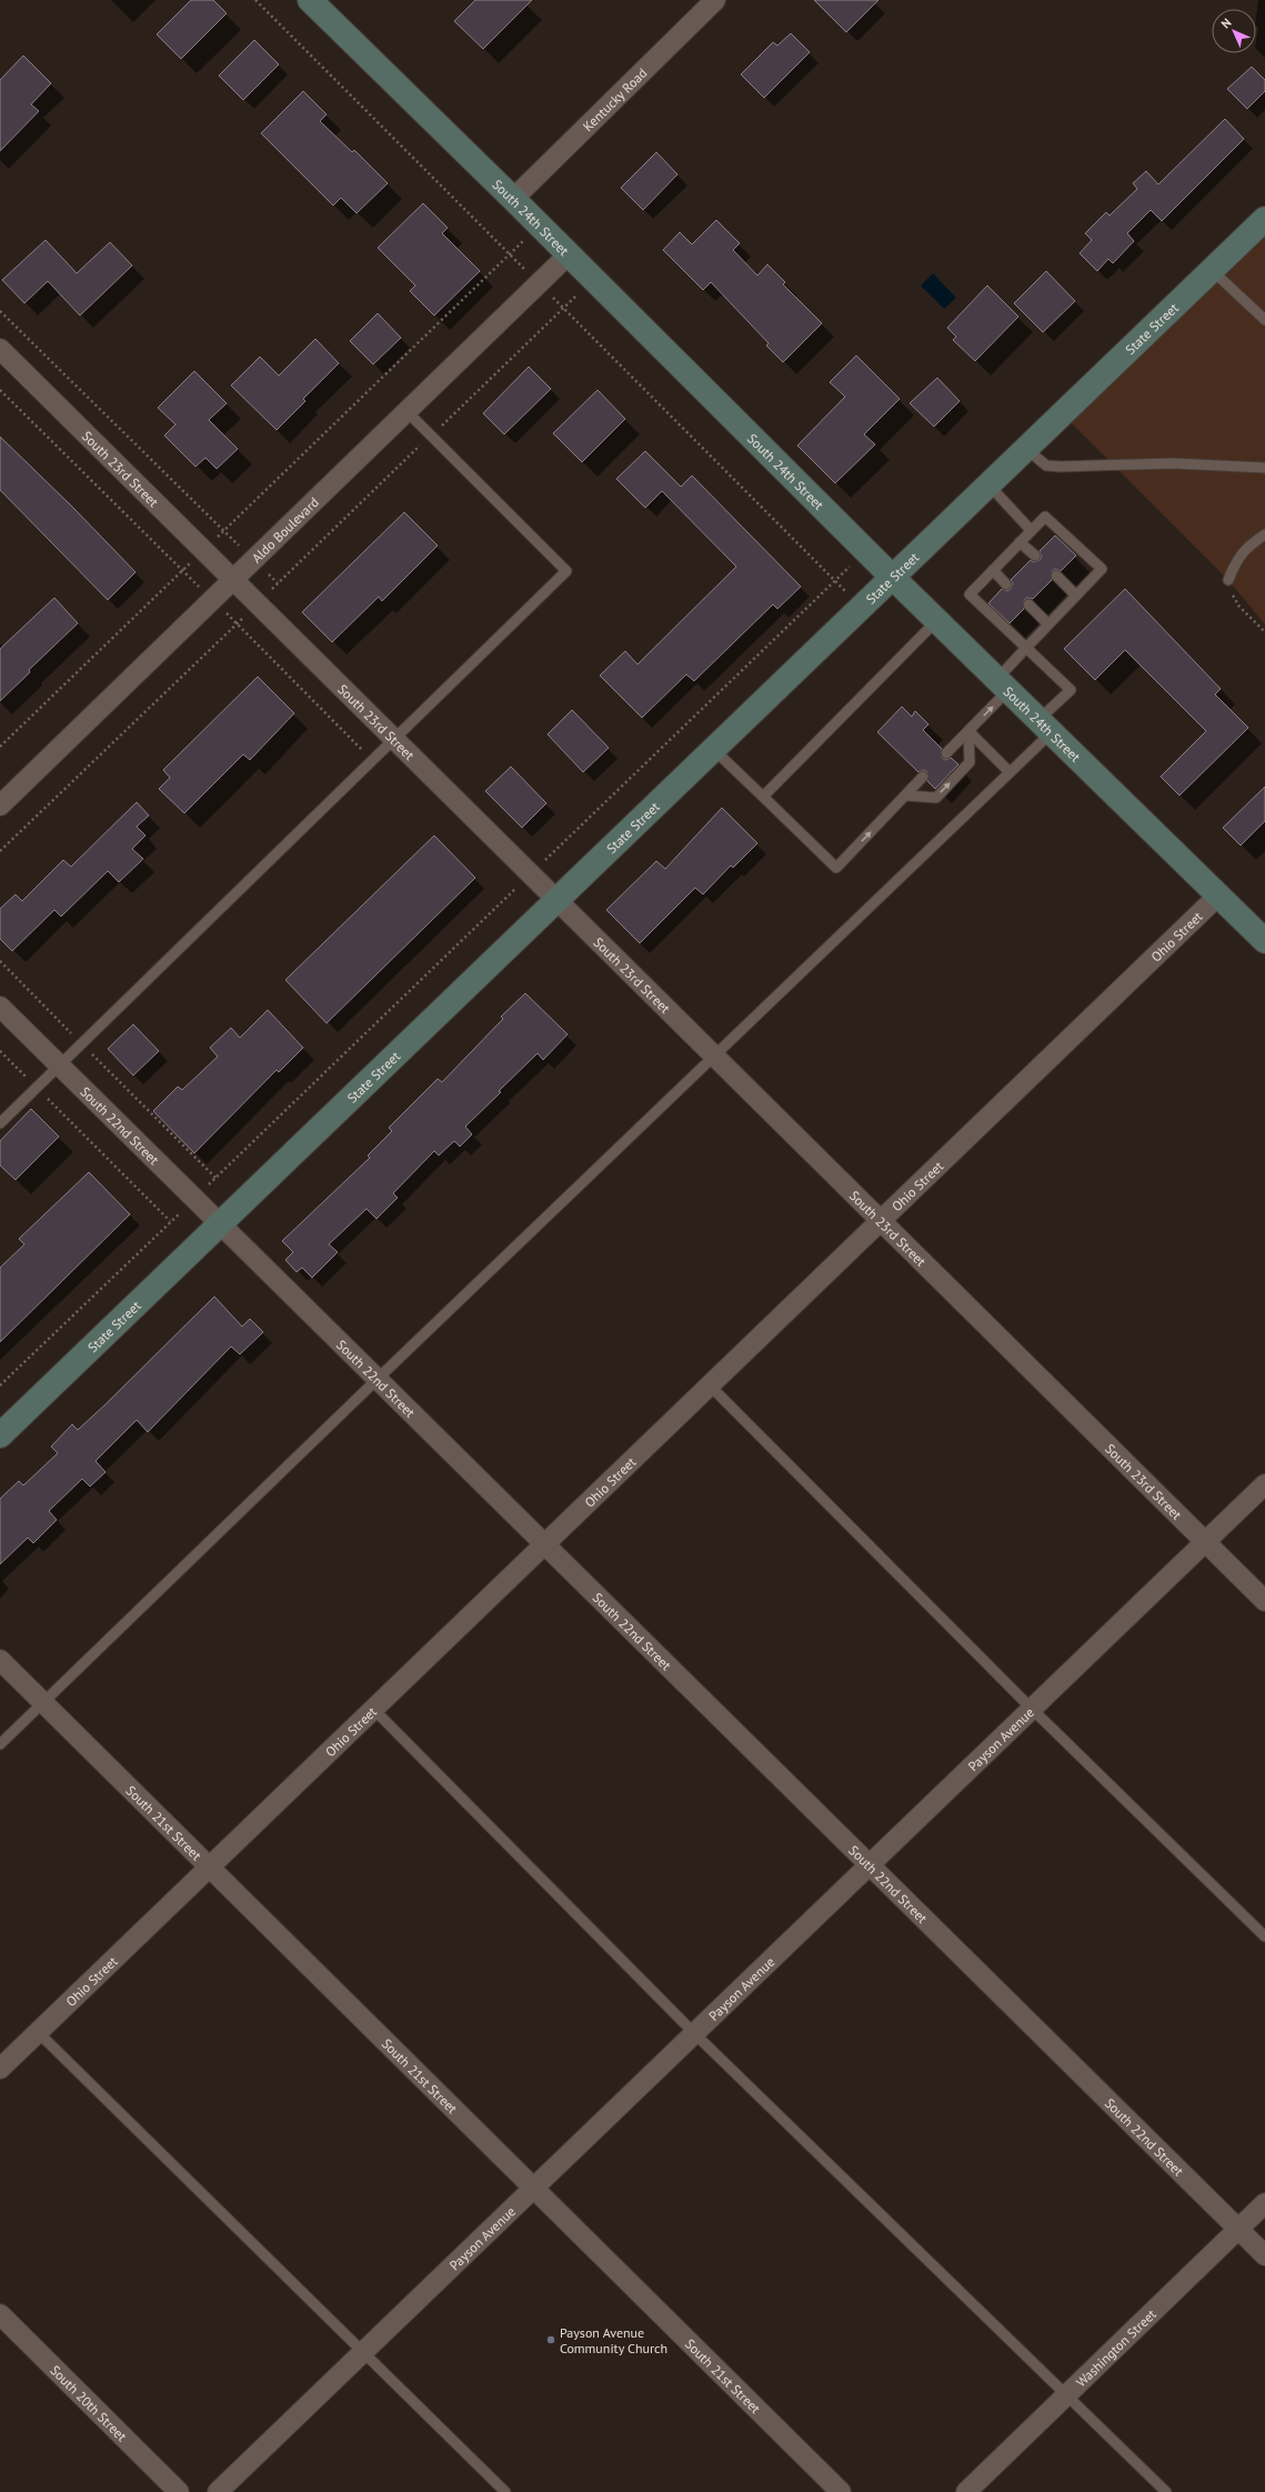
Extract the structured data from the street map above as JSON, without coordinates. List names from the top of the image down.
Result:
{
  "streets": {
    "street": [
      "Kentucky Road",
      "South 24th Street",
      "State Street",
      "South 23rd Street",
      "Aldo Boulevard",
      "Ohio Street",
      "South 22nd Street",
      "Payson Avenue",
      "South 21st Street",
      "Washington Street",
      "South 20th Street"
    ]
  },
  "crossings": [
    ["Kentucky Road", "South 24th Street"],
    ["South 24th Street", "State Street"],
    ["South 24th Street", "Aldo Boulevard"],
    ["South 24th Street", "Ohio Street"],
    ["State Street", "South 23rd Street"],
    ["State Street", "South 22nd Street"],
    ["South 23rd Street", "Aldo Boulevard"],
    ["South 23rd Street", "Ohio Street"],
    ["South 23rd Street", "Payson Avenue"],
    ["Ohio Street", "South 22nd Street"],
    ["Ohio Street", "South 21st Street"],
    ["South 22nd Street", "Payson Avenue"],
    ["South 22nd Street", "Washington Street"],
    ["Payson Avenue", "South 21st Street"]
  ],
  "places": ["Payson Avenue Community Church"],
  "north": "top left"
}
